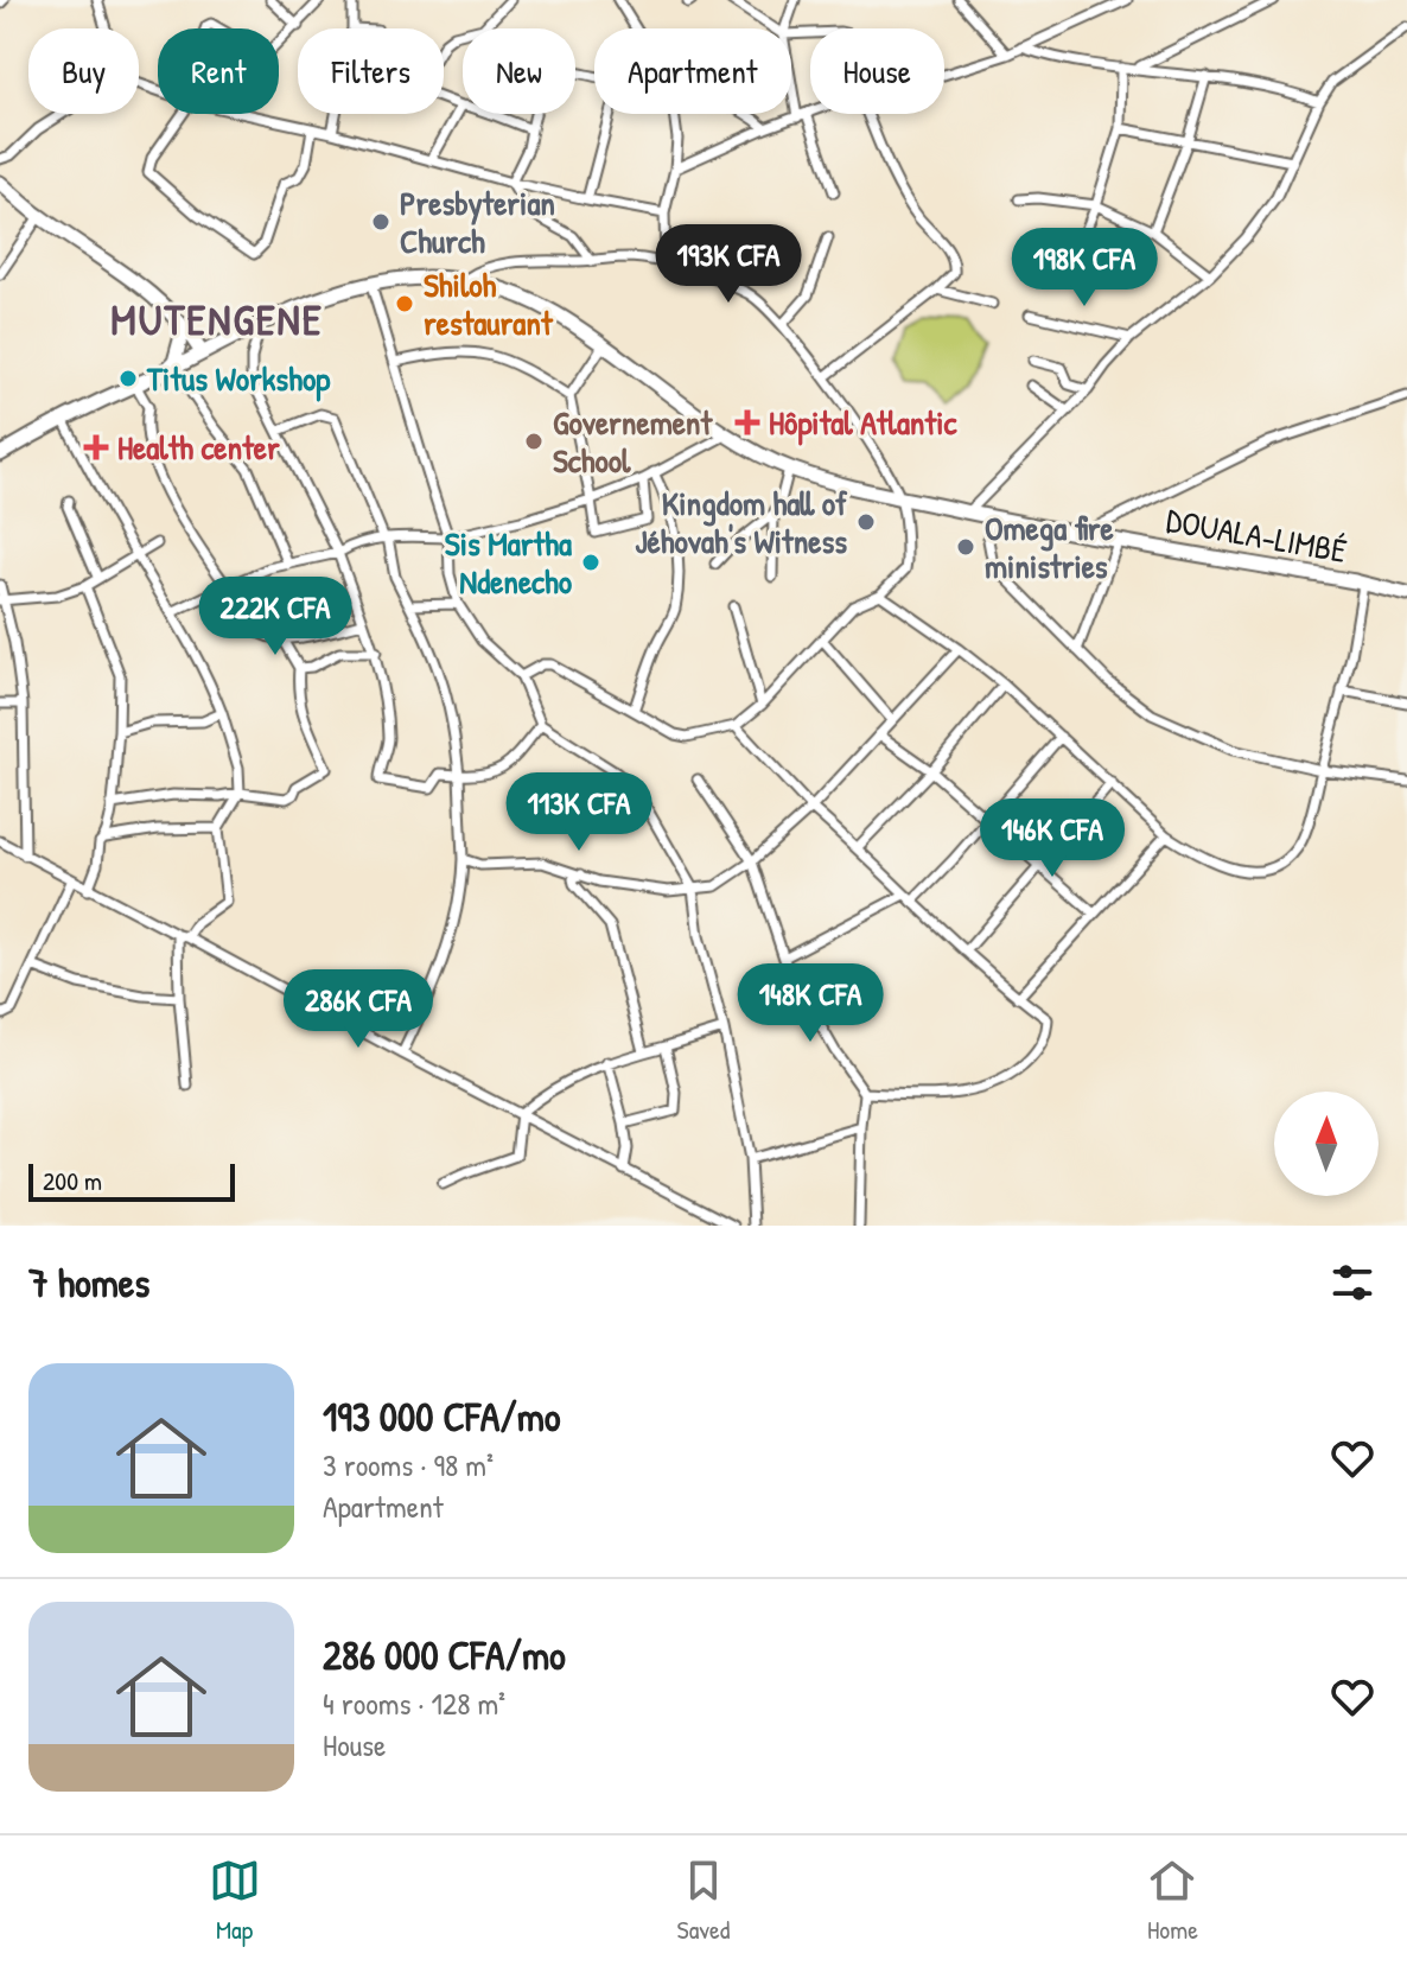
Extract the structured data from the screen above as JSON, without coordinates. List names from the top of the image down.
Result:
{
  "streets": {
    "highway": ["DOUALA-LIMBÉ"]
  },
  "districts": ["MUTENGENE"],
  "places": {
    "other": [
      "Presbyterian Church",
      "Shiloh restaurant",
      "Titus Workshop",
      "Governement School",
      "Kingdom hall of Jéhovah's Witness",
      "Omega fire ministries",
      "Sis Martha Ndenecho"
    ],
    "health": ["Hôpital Atlantic", "Health center"]
  },
  "scale_bar": "200 m",
  "north": "top",
  "page": {
    "chip": [
      "Buy",
      "Rent",
      "Filters",
      "New",
      "Apartment",
      "House"
    ],
    "price": [
      "193K CFA",
      "198K CFA",
      "222K CFA",
      "113K CFA",
      "146K CFA",
      "148K CFA",
      "286K CFA"
    ],
    "scale": "200 m",
    "heading": "7 homes",
    "list": [
      {
        "name": "193 000 CFA/mo",
        "note": "3 rooms · 98 m² · Apartment"
      },
      {
        "name": "286 000 CFA/mo",
        "note": "4 rooms · 128 m² · House"
      }
    ],
    "tabs": ["Map", "Saved", "Home"]
  }
}
